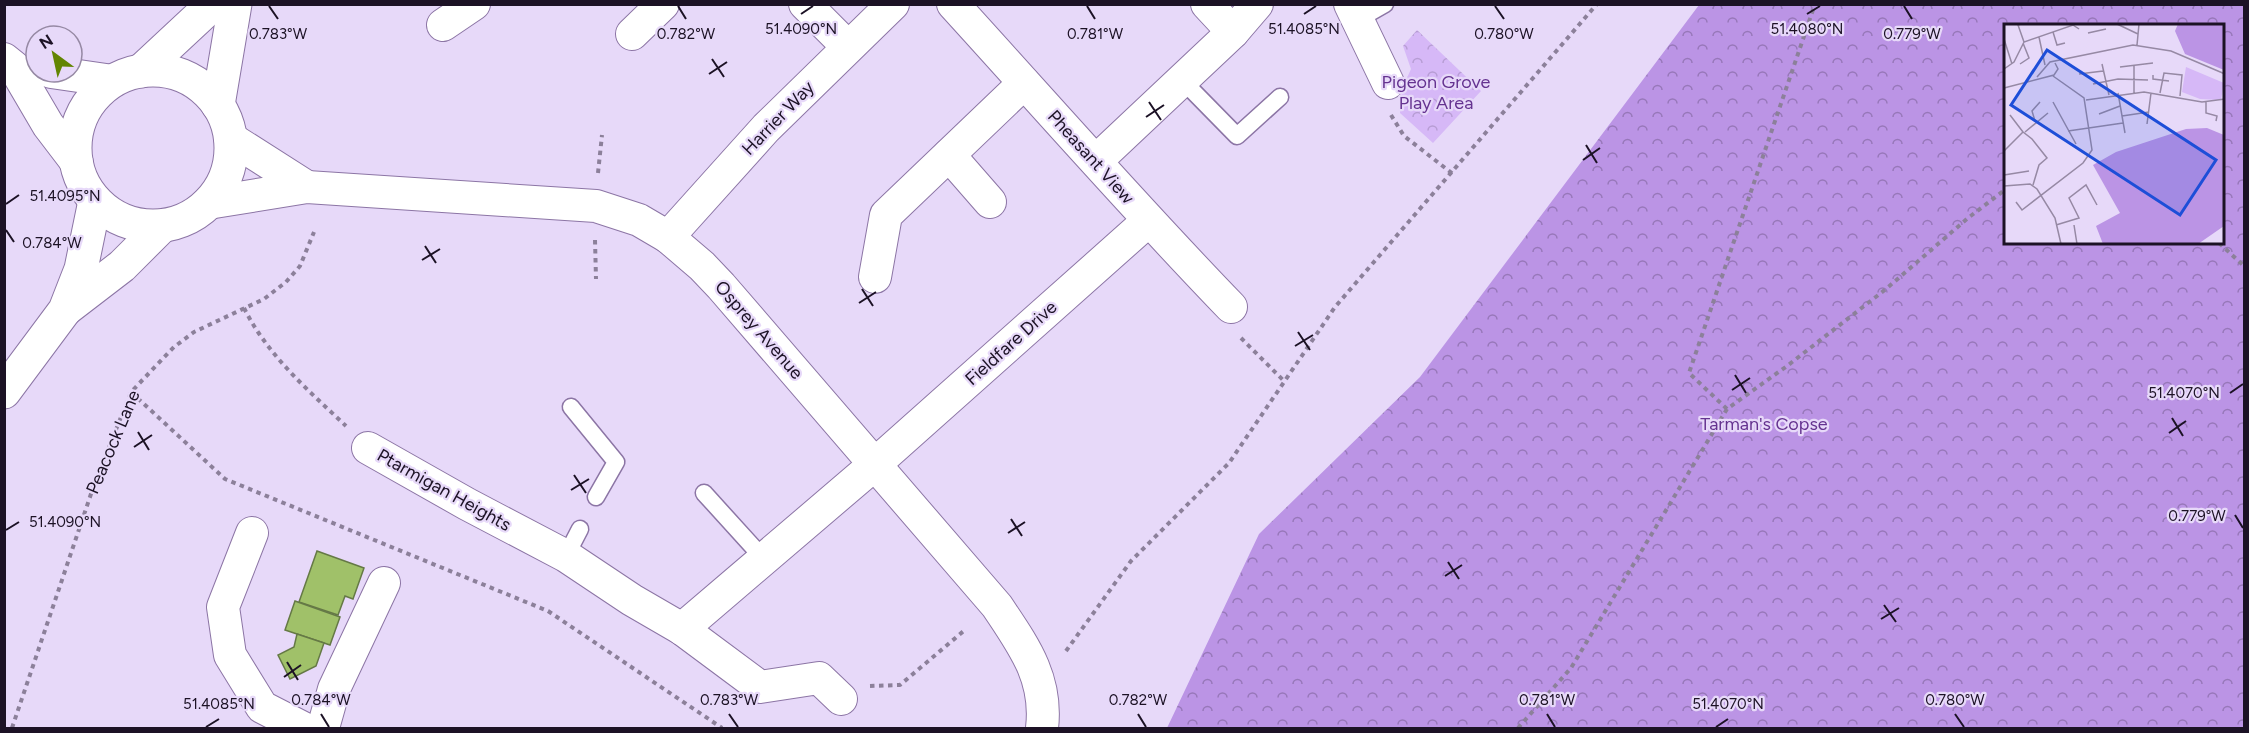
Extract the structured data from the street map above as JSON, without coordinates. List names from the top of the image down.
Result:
{
  "streets": {
    "street": [
      "Harrier Way",
      "Pheasant View",
      "Osprey Avenue",
      "Fieldfare Drive",
      "Ptarmigan Heights"
    ],
    "path": ["Peacock Lane"]
  },
  "crossings": [
    ["Harrier Way", "Osprey Avenue"],
    ["Pheasant View", "Fieldfare Drive"],
    ["Osprey Avenue", "Fieldfare Drive"],
    ["Peacock Lane", "Ptarmigan Heights"]
  ],
  "parks": ["Pigeon Grove Play Area", "Tarman's Copse"],
  "north": "top left",
  "coordinates": [
    "51.4090°N",
    "51.4085°N",
    "51.4080°N",
    "0.783°W",
    "0.782°W",
    "0.781°W",
    "0.780°W",
    "0.779°W",
    "51.4095°N",
    "0.784°W",
    "51.4070°N"
  ]
}
